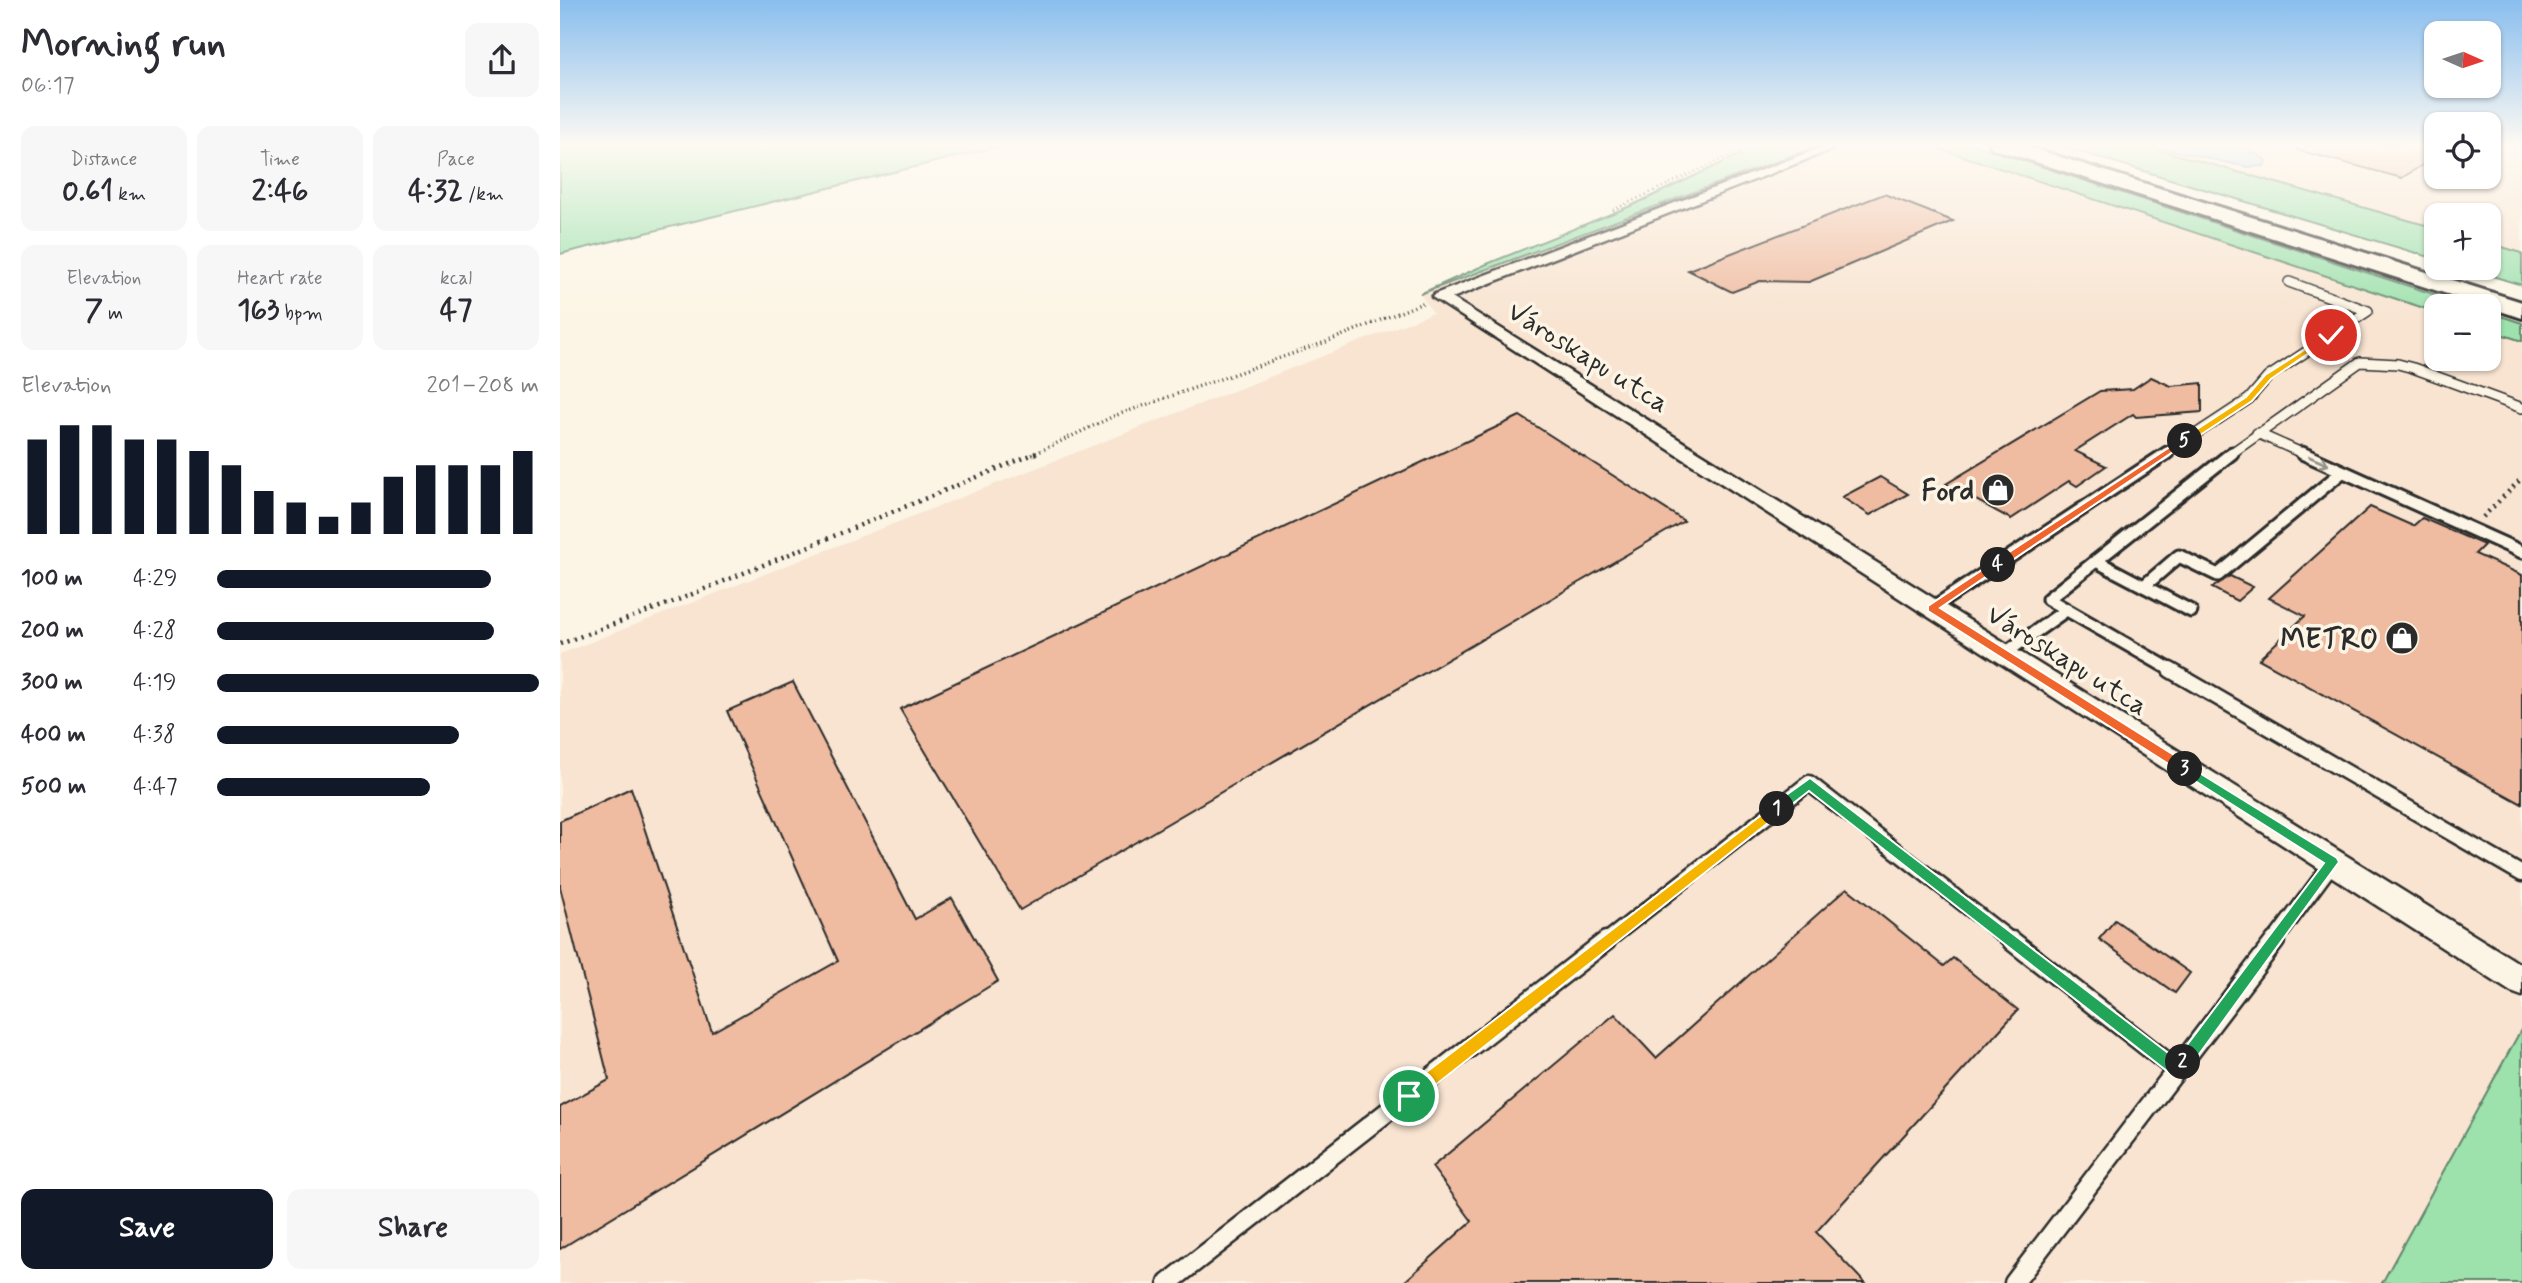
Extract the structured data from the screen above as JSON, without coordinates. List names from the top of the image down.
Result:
{
  "streets": {
    "street": ["Városkapu utca"]
  },
  "places": {
    "shop": ["Ford", "METRO"]
  },
  "north": "right",
  "page": {
    "heading": ["Morning run", "06:17"],
    "map_buttons": ["+", "−"],
    "stats": [
      ["Distance", "0.61 km"],
      ["Time", "2:46"],
      ["Pace", "4:32 /km"],
      ["Elevation", "7 m"],
      ["Heart rate", "163 bpm"],
      ["kcal", "47"]
    ],
    "chart": ["Elevation", "201–208 m"],
    "pins": [
      "5",
      "4",
      "3",
      "1",
      "2"
    ],
    "list": [
      {
        "name": "100 m",
        "note": "4:29"
      },
      {
        "name": "200 m",
        "note": "4:28"
      },
      {
        "name": "300 m",
        "note": "4:19"
      },
      {
        "name": "400 m",
        "note": "4:38"
      },
      {
        "name": "500 m",
        "note": "4:47"
      }
    ],
    "buttons": ["Save", "Share"]
  }
}
